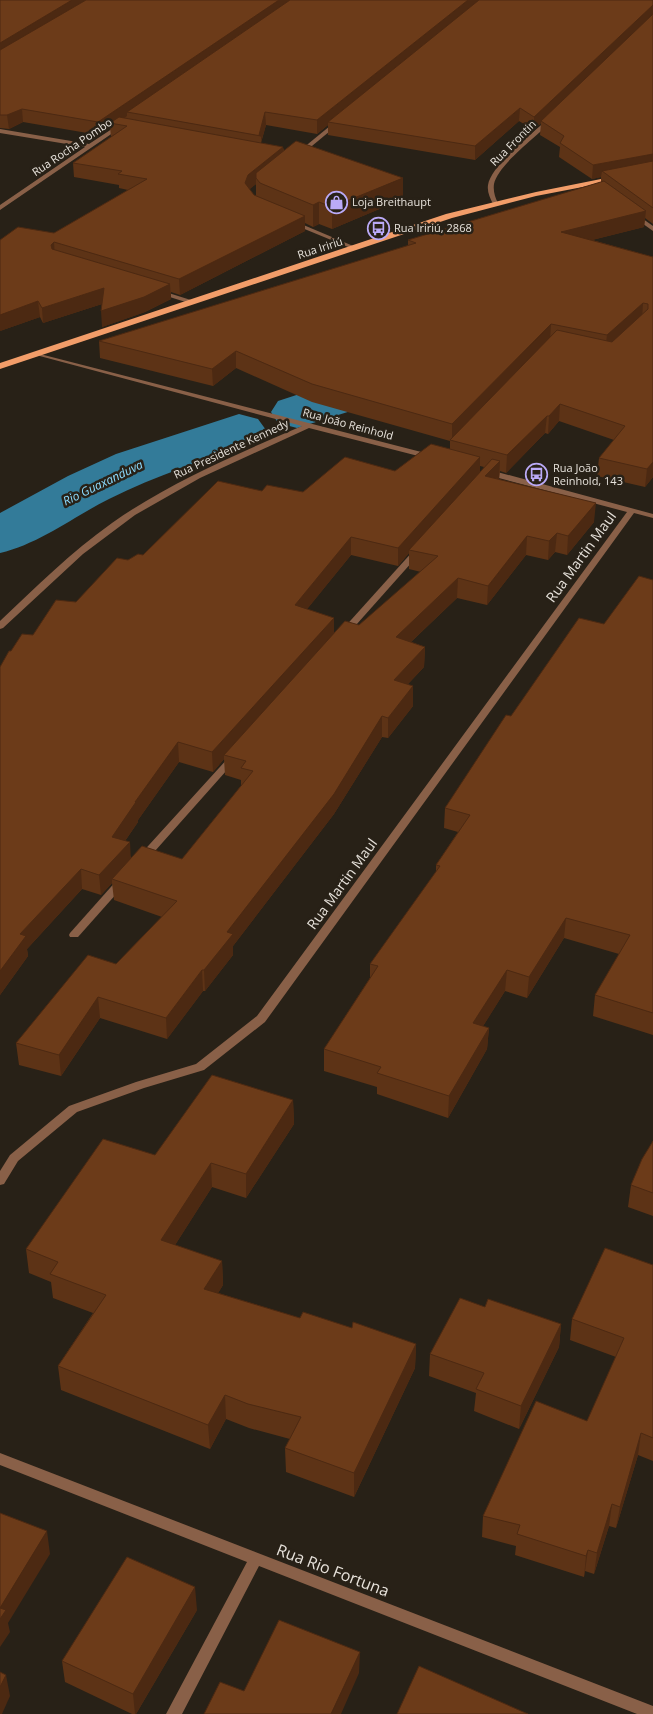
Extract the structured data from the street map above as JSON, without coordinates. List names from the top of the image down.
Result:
{
  "streets": {
    "main road": ["Rua Iririú"],
    "street": [
      "Rua Frontin",
      "Rua Rocha Pombo",
      "Rua João Reinhold",
      "Rua Presidente Kennedy",
      "Rua Martin Maul",
      "Rua Rio Fortuna"
    ]
  },
  "crossings": [
    ["Rua Frontin", "Rua Iririú"],
    ["Rua Iririú", "Rua João Reinhold"],
    ["Rua João Reinhold", "Rua Presidente Kennedy"]
  ],
  "water": ["Rio Guaxanduva"],
  "places": {
    "shop": ["Loja Breithaupt"],
    "bus stop": ["Rua Iririú, 2868", "Rua João Reinhold, 143"]
  }
}
